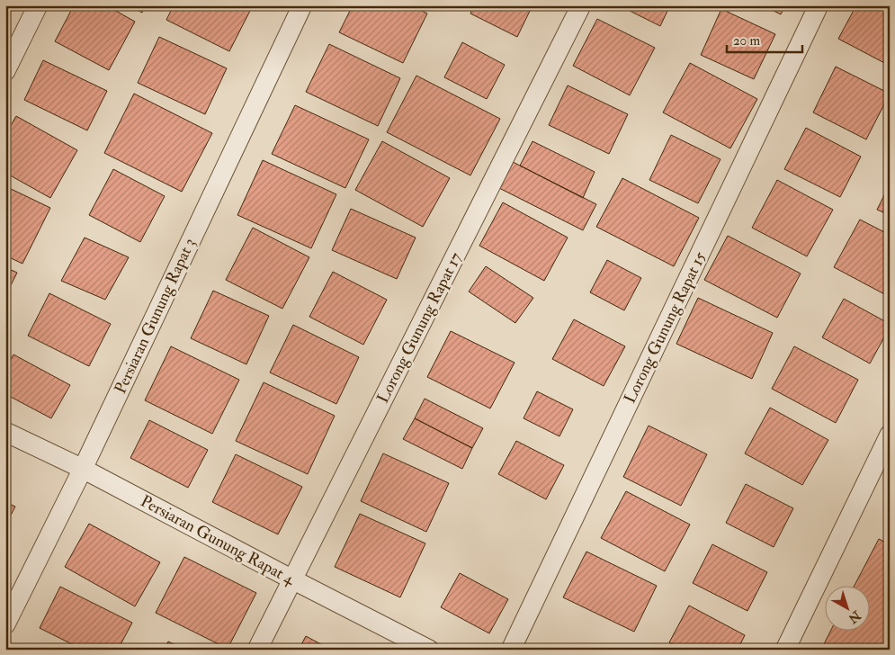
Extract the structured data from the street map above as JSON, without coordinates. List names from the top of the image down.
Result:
{
  "streets": {
    "street": [
      "Persiaran Gunung Rapat 3",
      "Lorong Gunung Rapat 17",
      "Lorong Gunung Rapat 15",
      "Persiaran Gunung Rapat 4"
    ]
  },
  "crossings": [
    ["Persiaran Gunung Rapat 3", "Persiaran Gunung Rapat 4"],
    ["Lorong Gunung Rapat 17", "Persiaran Gunung Rapat 4"]
  ],
  "scale_bar": "20 m",
  "north": "bottom right"
}
